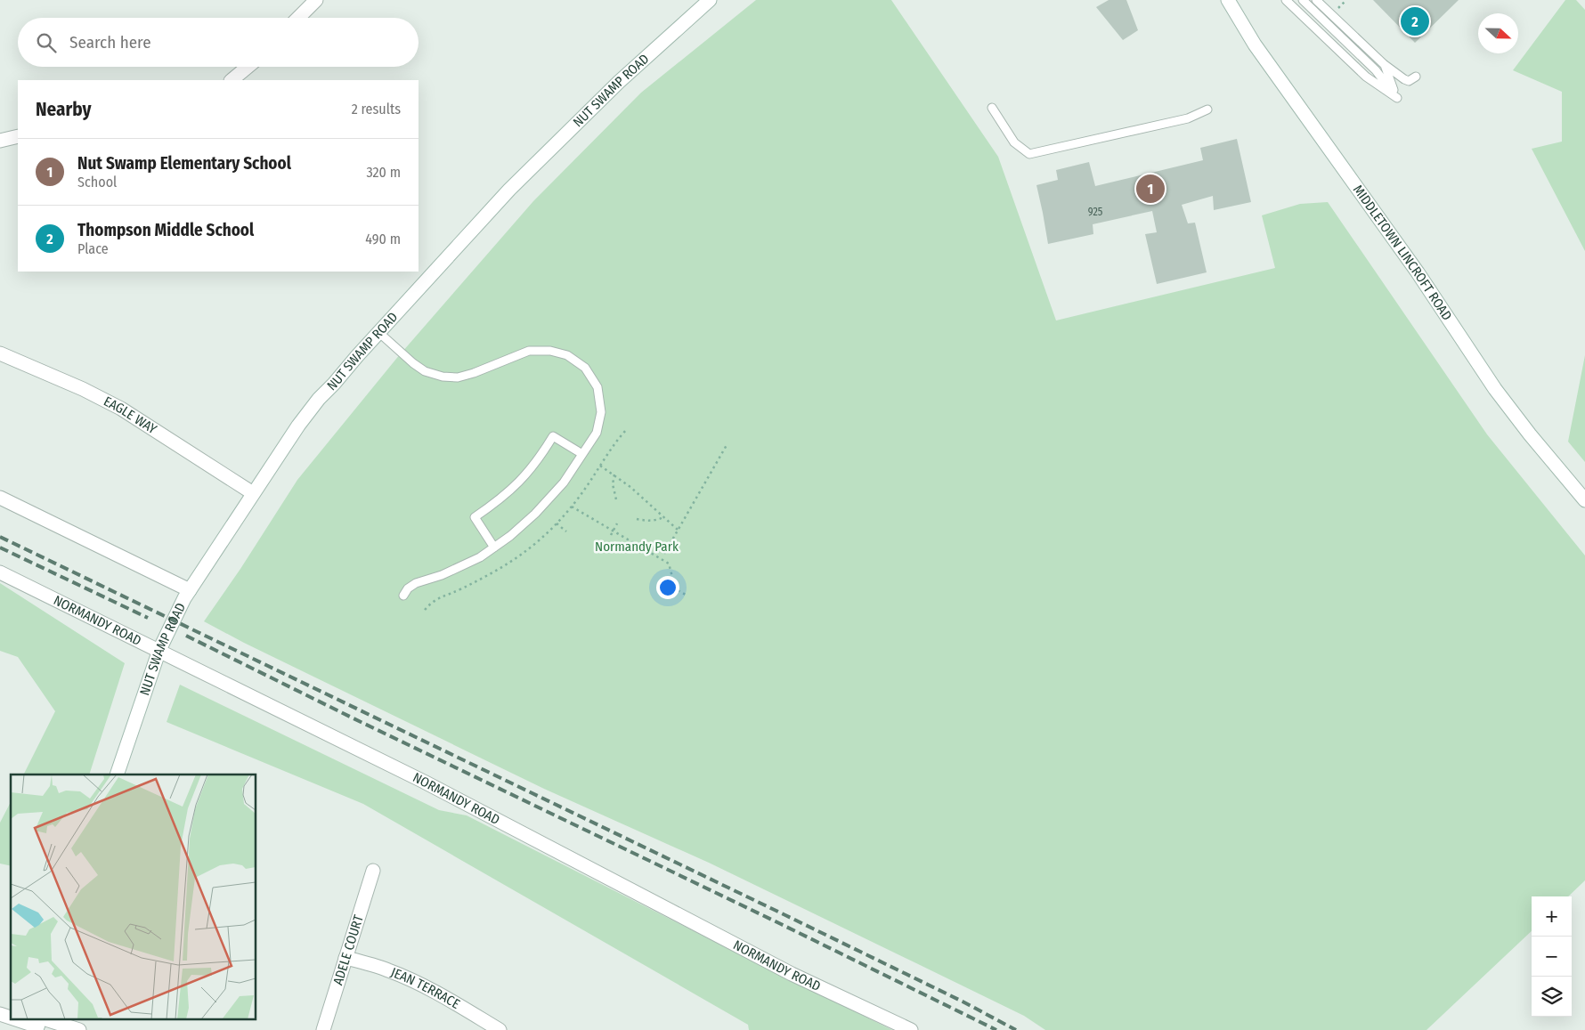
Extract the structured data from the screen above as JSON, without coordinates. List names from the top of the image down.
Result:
{
  "streets": {
    "street": [
      "NUT SWAMP ROAD",
      "MIDDLETOWN LINCROFT ROAD",
      "EAGLE WAY",
      "NORMANDY ROAD",
      "ADELE COURT",
      "JEAN TERRACE"
    ]
  },
  "crossings": [
    ["NUT SWAMP ROAD", "EAGLE WAY"],
    ["NUT SWAMP ROAD", "NORMANDY ROAD"],
    ["ADELE COURT", "JEAN TERRACE"]
  ],
  "parks": ["Normandy Park"],
  "house_numbers": ["925"],
  "north": "right",
  "page": {
    "pins": ["2", "1"],
    "search": "Search here",
    "heading": ["Nearby", "2 results"],
    "list": [
      {
        "mark": "1",
        "name": "Nut Swamp Elementary School",
        "note": "School",
        "value": "320 m"
      },
      {
        "mark": "2",
        "name": "Thompson Middle School",
        "note": "Place",
        "value": "490 m"
      }
    ],
    "map_buttons": ["+", "−"]
  }
}
